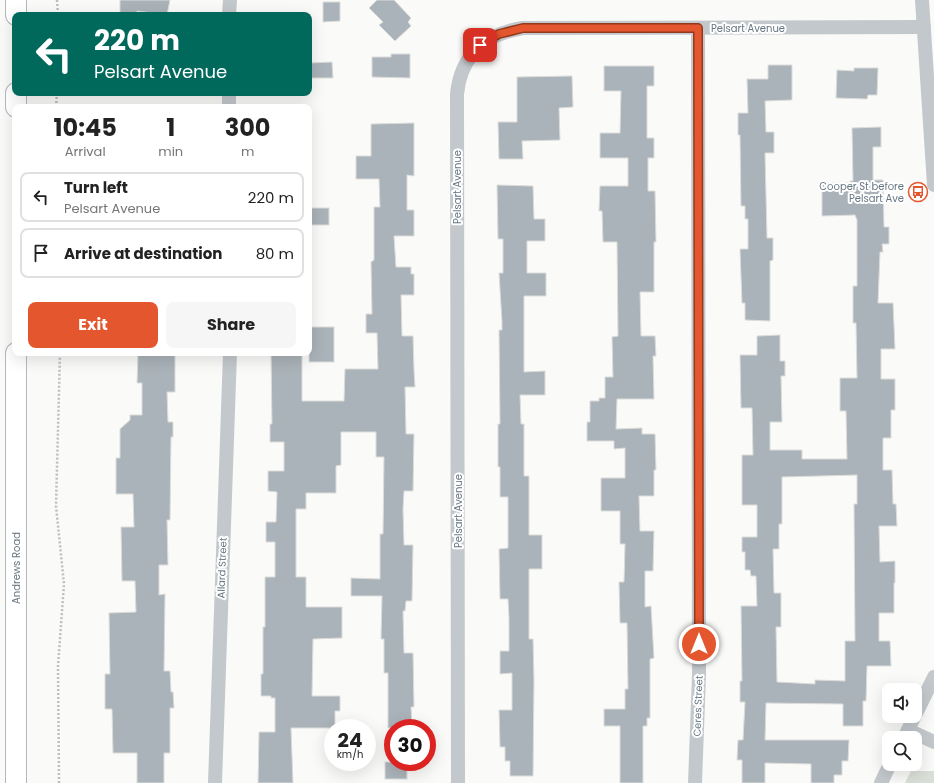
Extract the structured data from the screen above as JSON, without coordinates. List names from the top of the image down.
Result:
{
  "streets": {
    "main road": ["Andrews Road"],
    "street": ["Pelsart Avenue", "Allard Street", "Ceres Street"]
  },
  "crossings": [
    ["Pelsart Avenue", "Ceres Street"]
  ],
  "places": {
    "bus stop": ["Cooper St before Pelsart Ave"]
  },
  "page": {
    "turn": ["220 m", "Pelsart Avenue"],
    "eta": [
      "10:45",
      "Arrival",
      "1",
      "min",
      "300",
      "m"
    ],
    "list": [
      {
        "name": "Turn left",
        "note": "Pelsart Avenue",
        "value": "220 m"
      },
      {
        "name": "Arrive at destination",
        "value": "80 m"
      }
    ],
    "buttons": ["Exit", "Share"],
    "speed": "24 km/h",
    "limit": "30"
  }
}
